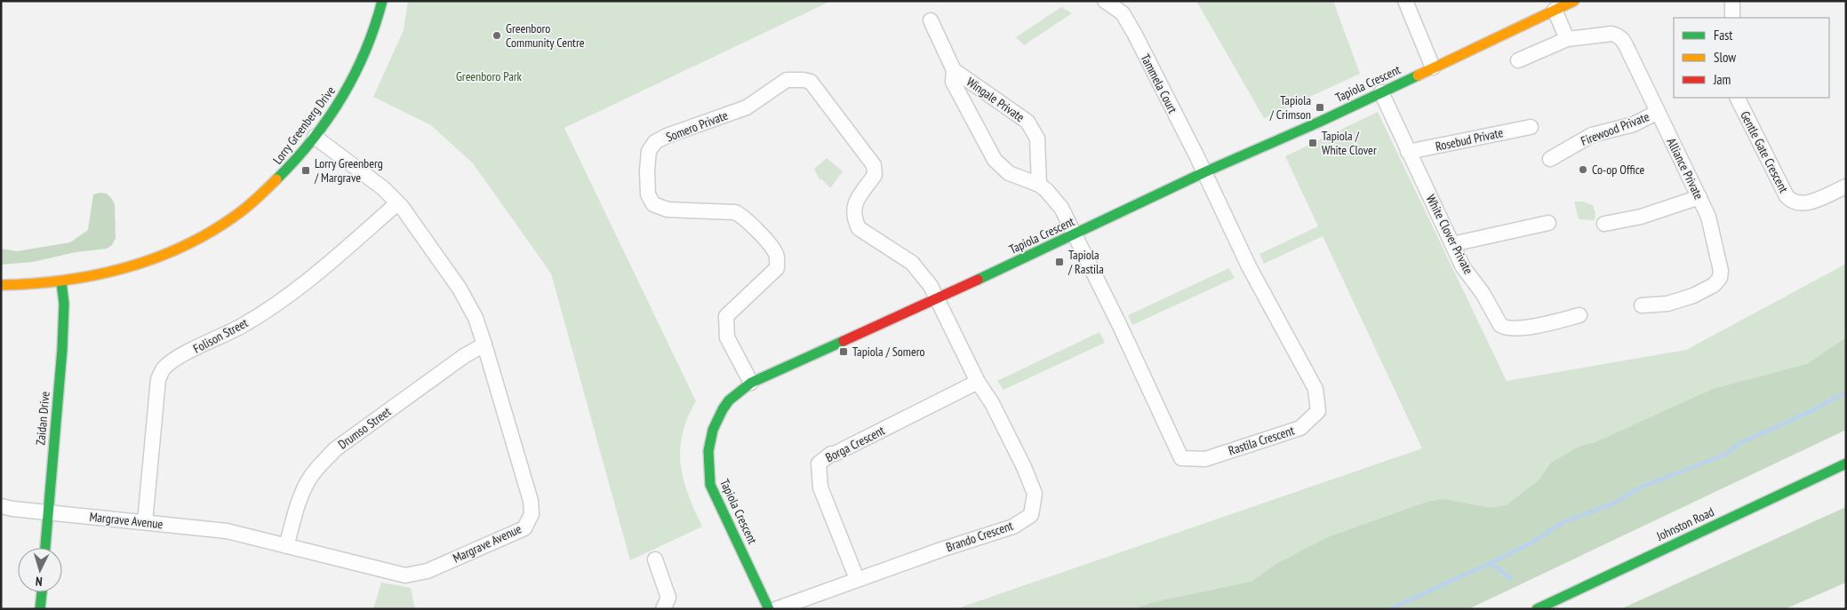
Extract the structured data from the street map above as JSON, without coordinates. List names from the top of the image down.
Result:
{
  "streets": {
    "street": [
      "Tammela Court",
      "Tapiola Crescent",
      "Wingale Private",
      "Lorry Greenberg Drive",
      "Somero Private",
      "Firewood Private",
      "Rosebud Private",
      "Gentle Gate Crescent",
      "Alliance Private",
      "White Clover Private",
      "Folison Street",
      "Zaidan Drive",
      "Drumso Street",
      "Rastila Crescent",
      "Borga Crescent",
      "Margrave Avenue",
      "Johnston Road",
      "Brando Crescent"
    ]
  },
  "crossings": [
    ["Tammela Court", "Tapiola Crescent"],
    ["Tammela Court", "Rastila Crescent"],
    ["Tapiola Crescent", "Wingale Private"],
    ["Tapiola Crescent", "Somero Private"],
    ["Tapiola Crescent", "White Clover Private"],
    ["Tapiola Crescent", "Rastila Crescent"],
    ["Tapiola Crescent", "Brando Crescent"],
    ["Wingale Private", "Rastila Crescent"],
    ["Lorry Greenberg Drive", "Zaidan Drive"],
    ["Lorry Greenberg Drive", "Margrave Avenue"],
    ["Somero Private", "Brando Crescent"],
    ["Firewood Private", "Alliance Private"],
    ["Rosebud Private", "White Clover Private"],
    ["Folison Street", "Margrave Avenue"],
    ["Zaidan Drive", "Margrave Avenue"],
    ["Drumso Street", "Margrave Avenue"],
    ["Borga Crescent", "Brando Crescent"]
  ],
  "parks": ["Greenboro Park"],
  "places": {
    "other": ["Greenboro Community Centre", "Co-op Office"],
    "transit": [
      "Tapiola / Crimson",
      "Tapiola / White Clover",
      "Lorry Greenberg / Margrave",
      "Tapiola / Rastila",
      "Tapiola / Somero"
    ]
  },
  "legend": ["Fast", "Slow", "Jam"],
  "north": "bottom"
}
